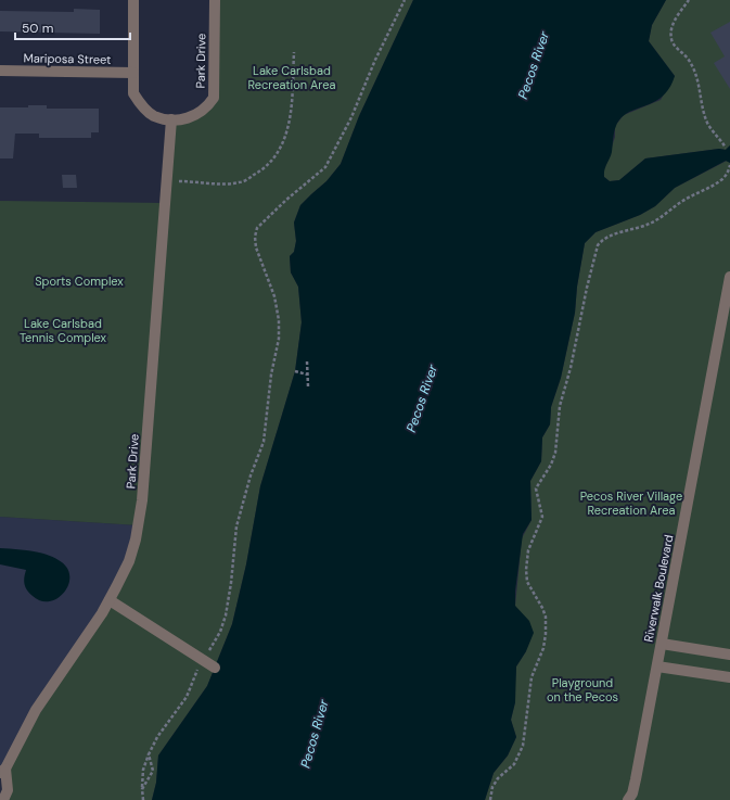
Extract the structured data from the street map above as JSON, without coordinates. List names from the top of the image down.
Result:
{
  "streets": {
    "street": ["Mariposa Street", "Park Drive", "Riverwalk Boulevard"]
  },
  "crossings": [
    ["Mariposa Street", "Park Drive"]
  ],
  "water": ["Pecos River"],
  "parks": [
    "Lake Carlsbad Recreation Area",
    "Sports Complex",
    "Lake Carlsbad Tennis Complex",
    "Pecos River Village Recreation Area",
    "Playground on the Pecos"
  ],
  "scale_bar": "50 m"
}
